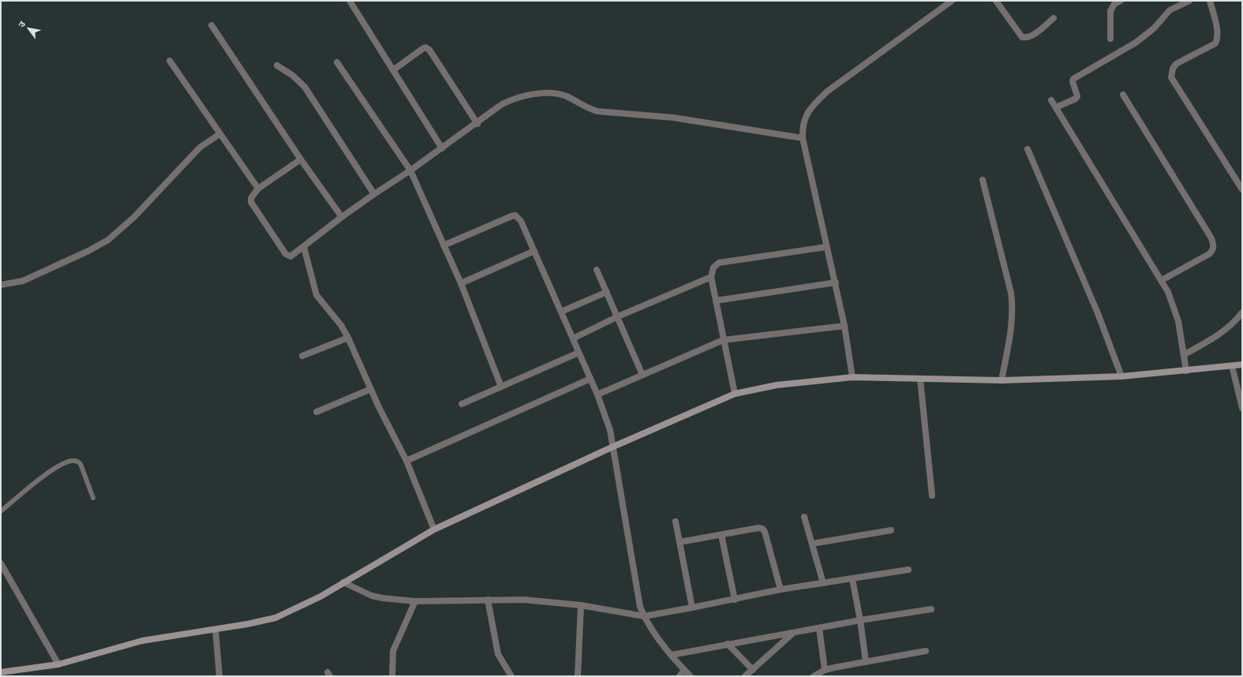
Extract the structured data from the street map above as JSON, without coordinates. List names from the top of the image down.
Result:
{
  "north": "top left"
}
